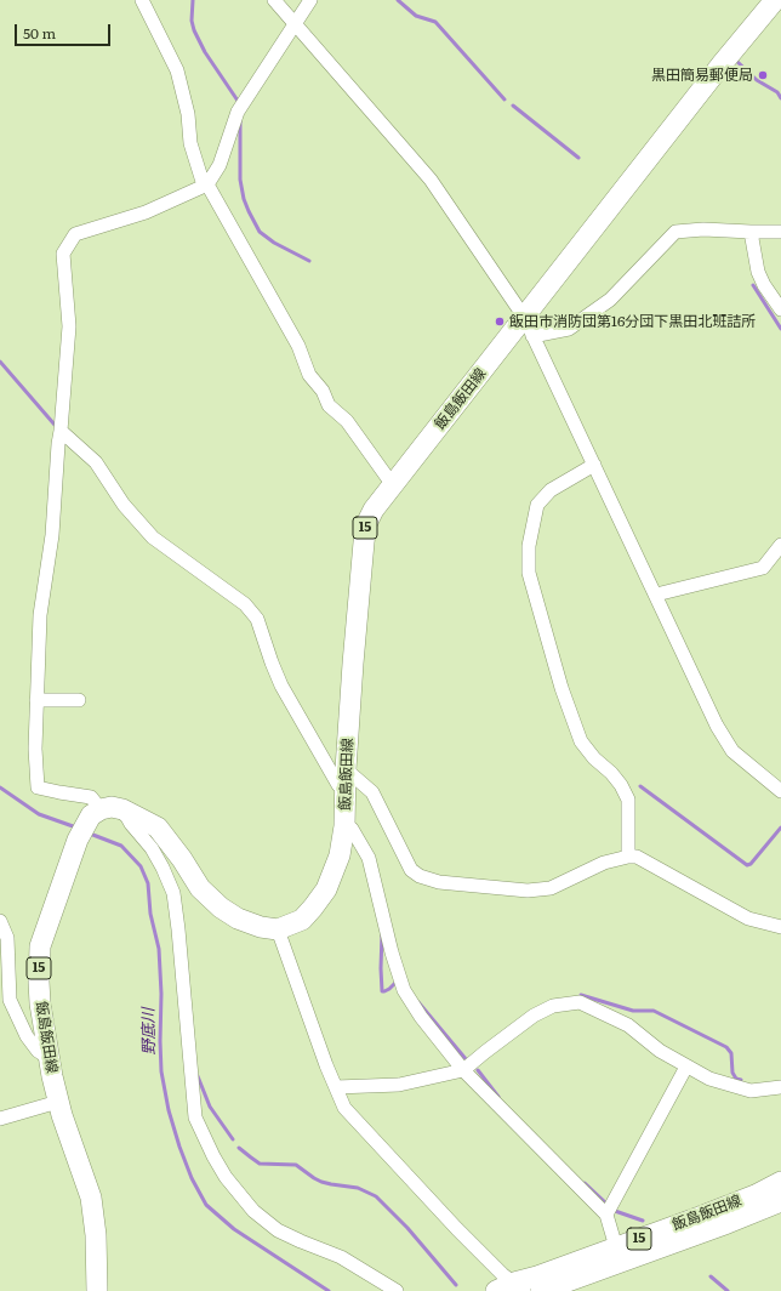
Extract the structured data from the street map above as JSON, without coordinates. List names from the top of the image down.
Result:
{
  "streets": {
    "main road": ["飯島飯田線", "15"]
  },
  "water": ["野底川"],
  "places": ["黒田簡易郵便局", "飯田市消防団第16分団下黒田北班詰所"],
  "scale_bar": "50 m"
}
